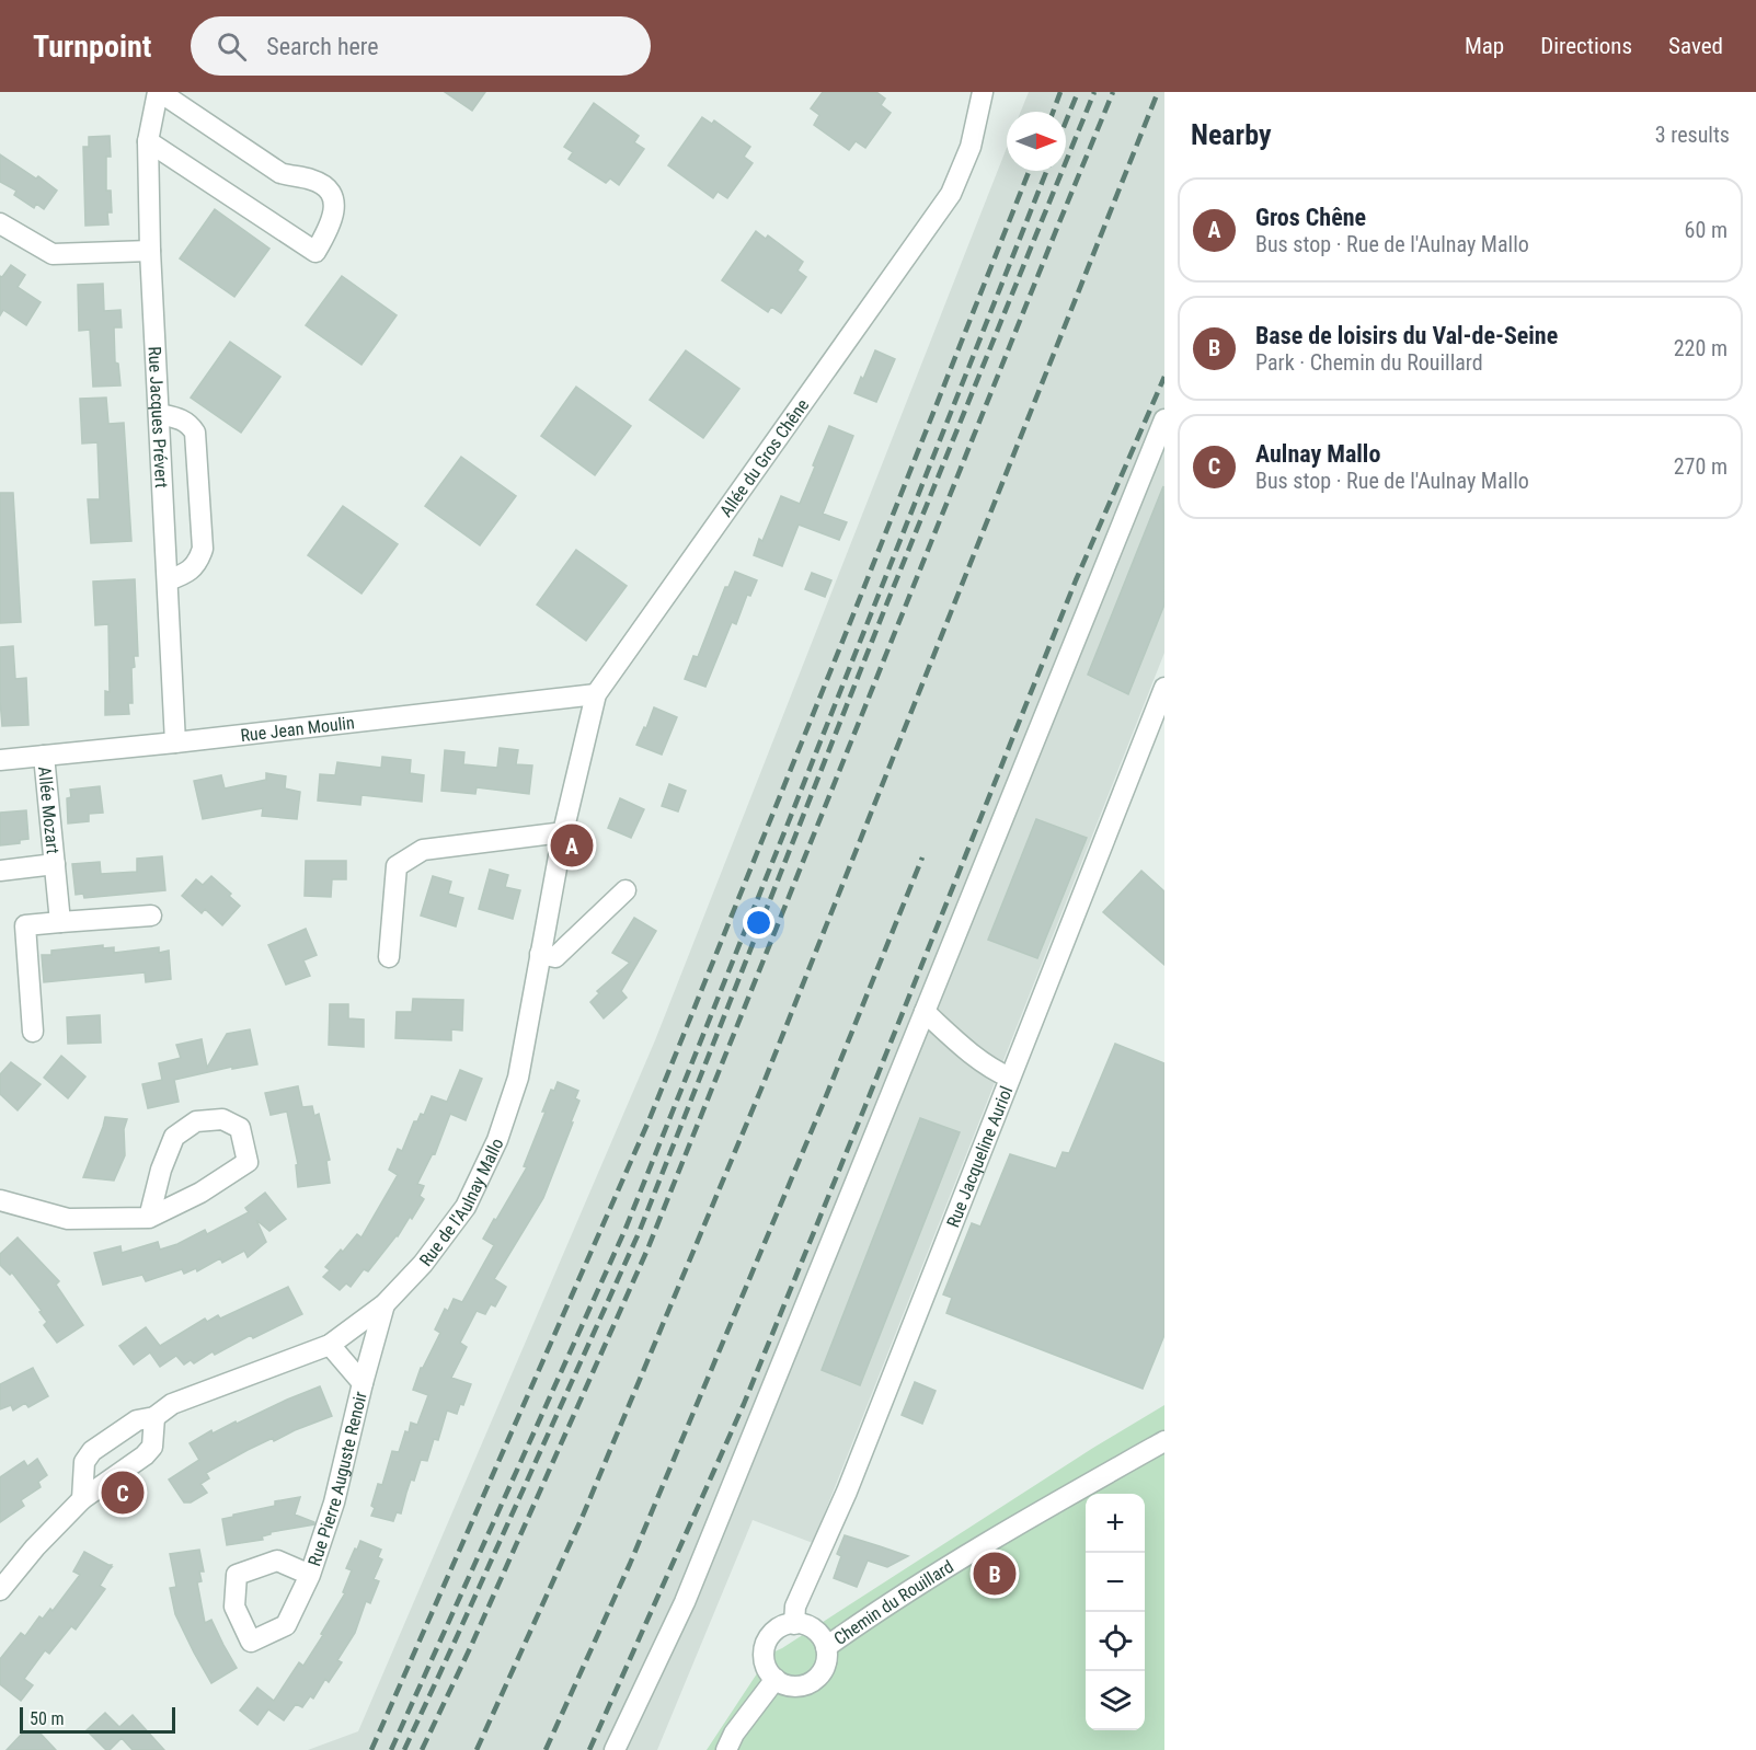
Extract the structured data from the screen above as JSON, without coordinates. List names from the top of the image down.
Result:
{
  "streets": {
    "street": [
      "Rue Jacques Prévert",
      "Allée du Gros Chêne",
      "Rue Jean Moulin",
      "Allée Mozart",
      "Rue Jacqueline Auriol",
      "Rue de l'Aulnay Mallo",
      "Rue Pierre Auguste Renoir",
      "Chemin du Rouillard"
    ]
  },
  "crossings": [
    ["Rue Jacques Prévert", "Rue Jean Moulin"],
    ["Allée du Gros Chêne", "Rue Jean Moulin"],
    ["Allée du Gros Chêne", "Rue de l'Aulnay Mallo"],
    ["Rue Jean Moulin", "Allée Mozart"],
    ["Rue Jacqueline Auriol", "Chemin du Rouillard"],
    ["Rue de l'Aulnay Mallo", "Rue Pierre Auguste Renoir"]
  ],
  "scale_bar": "50 m",
  "north": "right",
  "page": {
    "header": "Turnpoint",
    "search": "Search here",
    "nav": ["Map", "Directions", "Saved"],
    "heading": ["Nearby", "3 results"],
    "list": [
      {
        "mark": "A",
        "name": "Gros Chêne",
        "note": "Bus stop · Rue de l'Aulnay Mallo",
        "value": "60 m"
      },
      {
        "mark": "B",
        "name": "Base de loisirs du Val-de-Seine",
        "note": "Park · Chemin du Rouillard",
        "value": "220 m"
      },
      {
        "mark": "C",
        "name": "Aulnay Mallo",
        "note": "Bus stop · Rue de l'Aulnay Mallo",
        "value": "270 m"
      }
    ],
    "pins": ["A", "C", "B"],
    "map_buttons": ["+", "−"],
    "scale": "50 m"
  }
}
